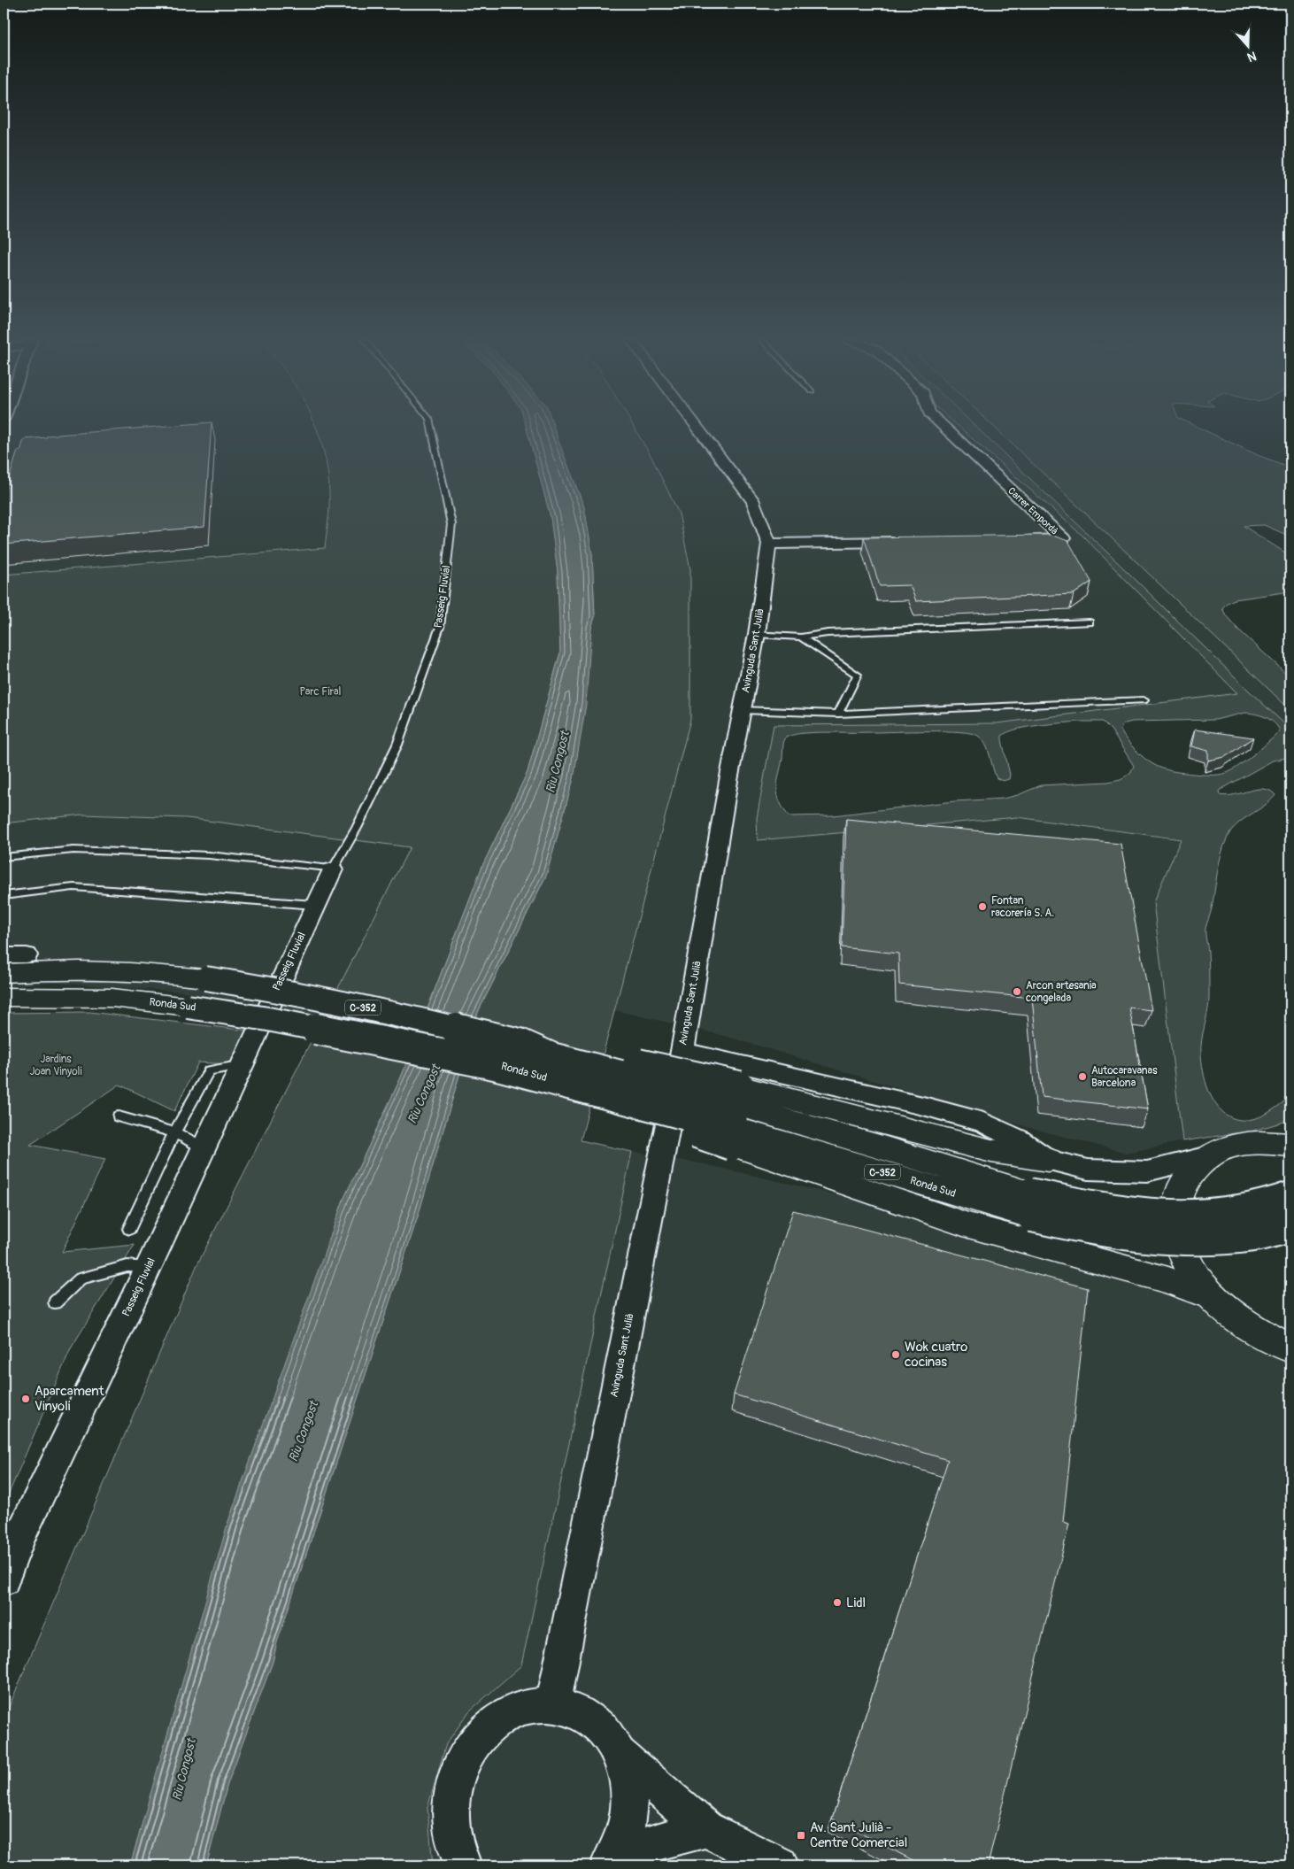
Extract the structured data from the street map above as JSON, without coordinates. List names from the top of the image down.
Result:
{
  "streets": {
    "main road": ["Ronda Sud", "C-352"],
    "street": ["Carrer Empordà", "Passeig Fluvial", "Avinguda Sant Julià"]
  },
  "crossings": [
    ["Ronda Sud", "C-352"]
  ],
  "water": ["Riu Congost"],
  "parks": ["Parc Firal", "Jardins Joan Vinyoli"],
  "places": {
    "other": [
      "Fontan racorería S. A.",
      "Arcon artesania congelada",
      "Autocaravanas Barcelona",
      "Wok cuatro cocinas",
      "Aparcament Vinyoli",
      "Lidl"
    ],
    "transit": ["Av. Sant Julià - Centre Comercial"]
  },
  "north": "bottom"
}
